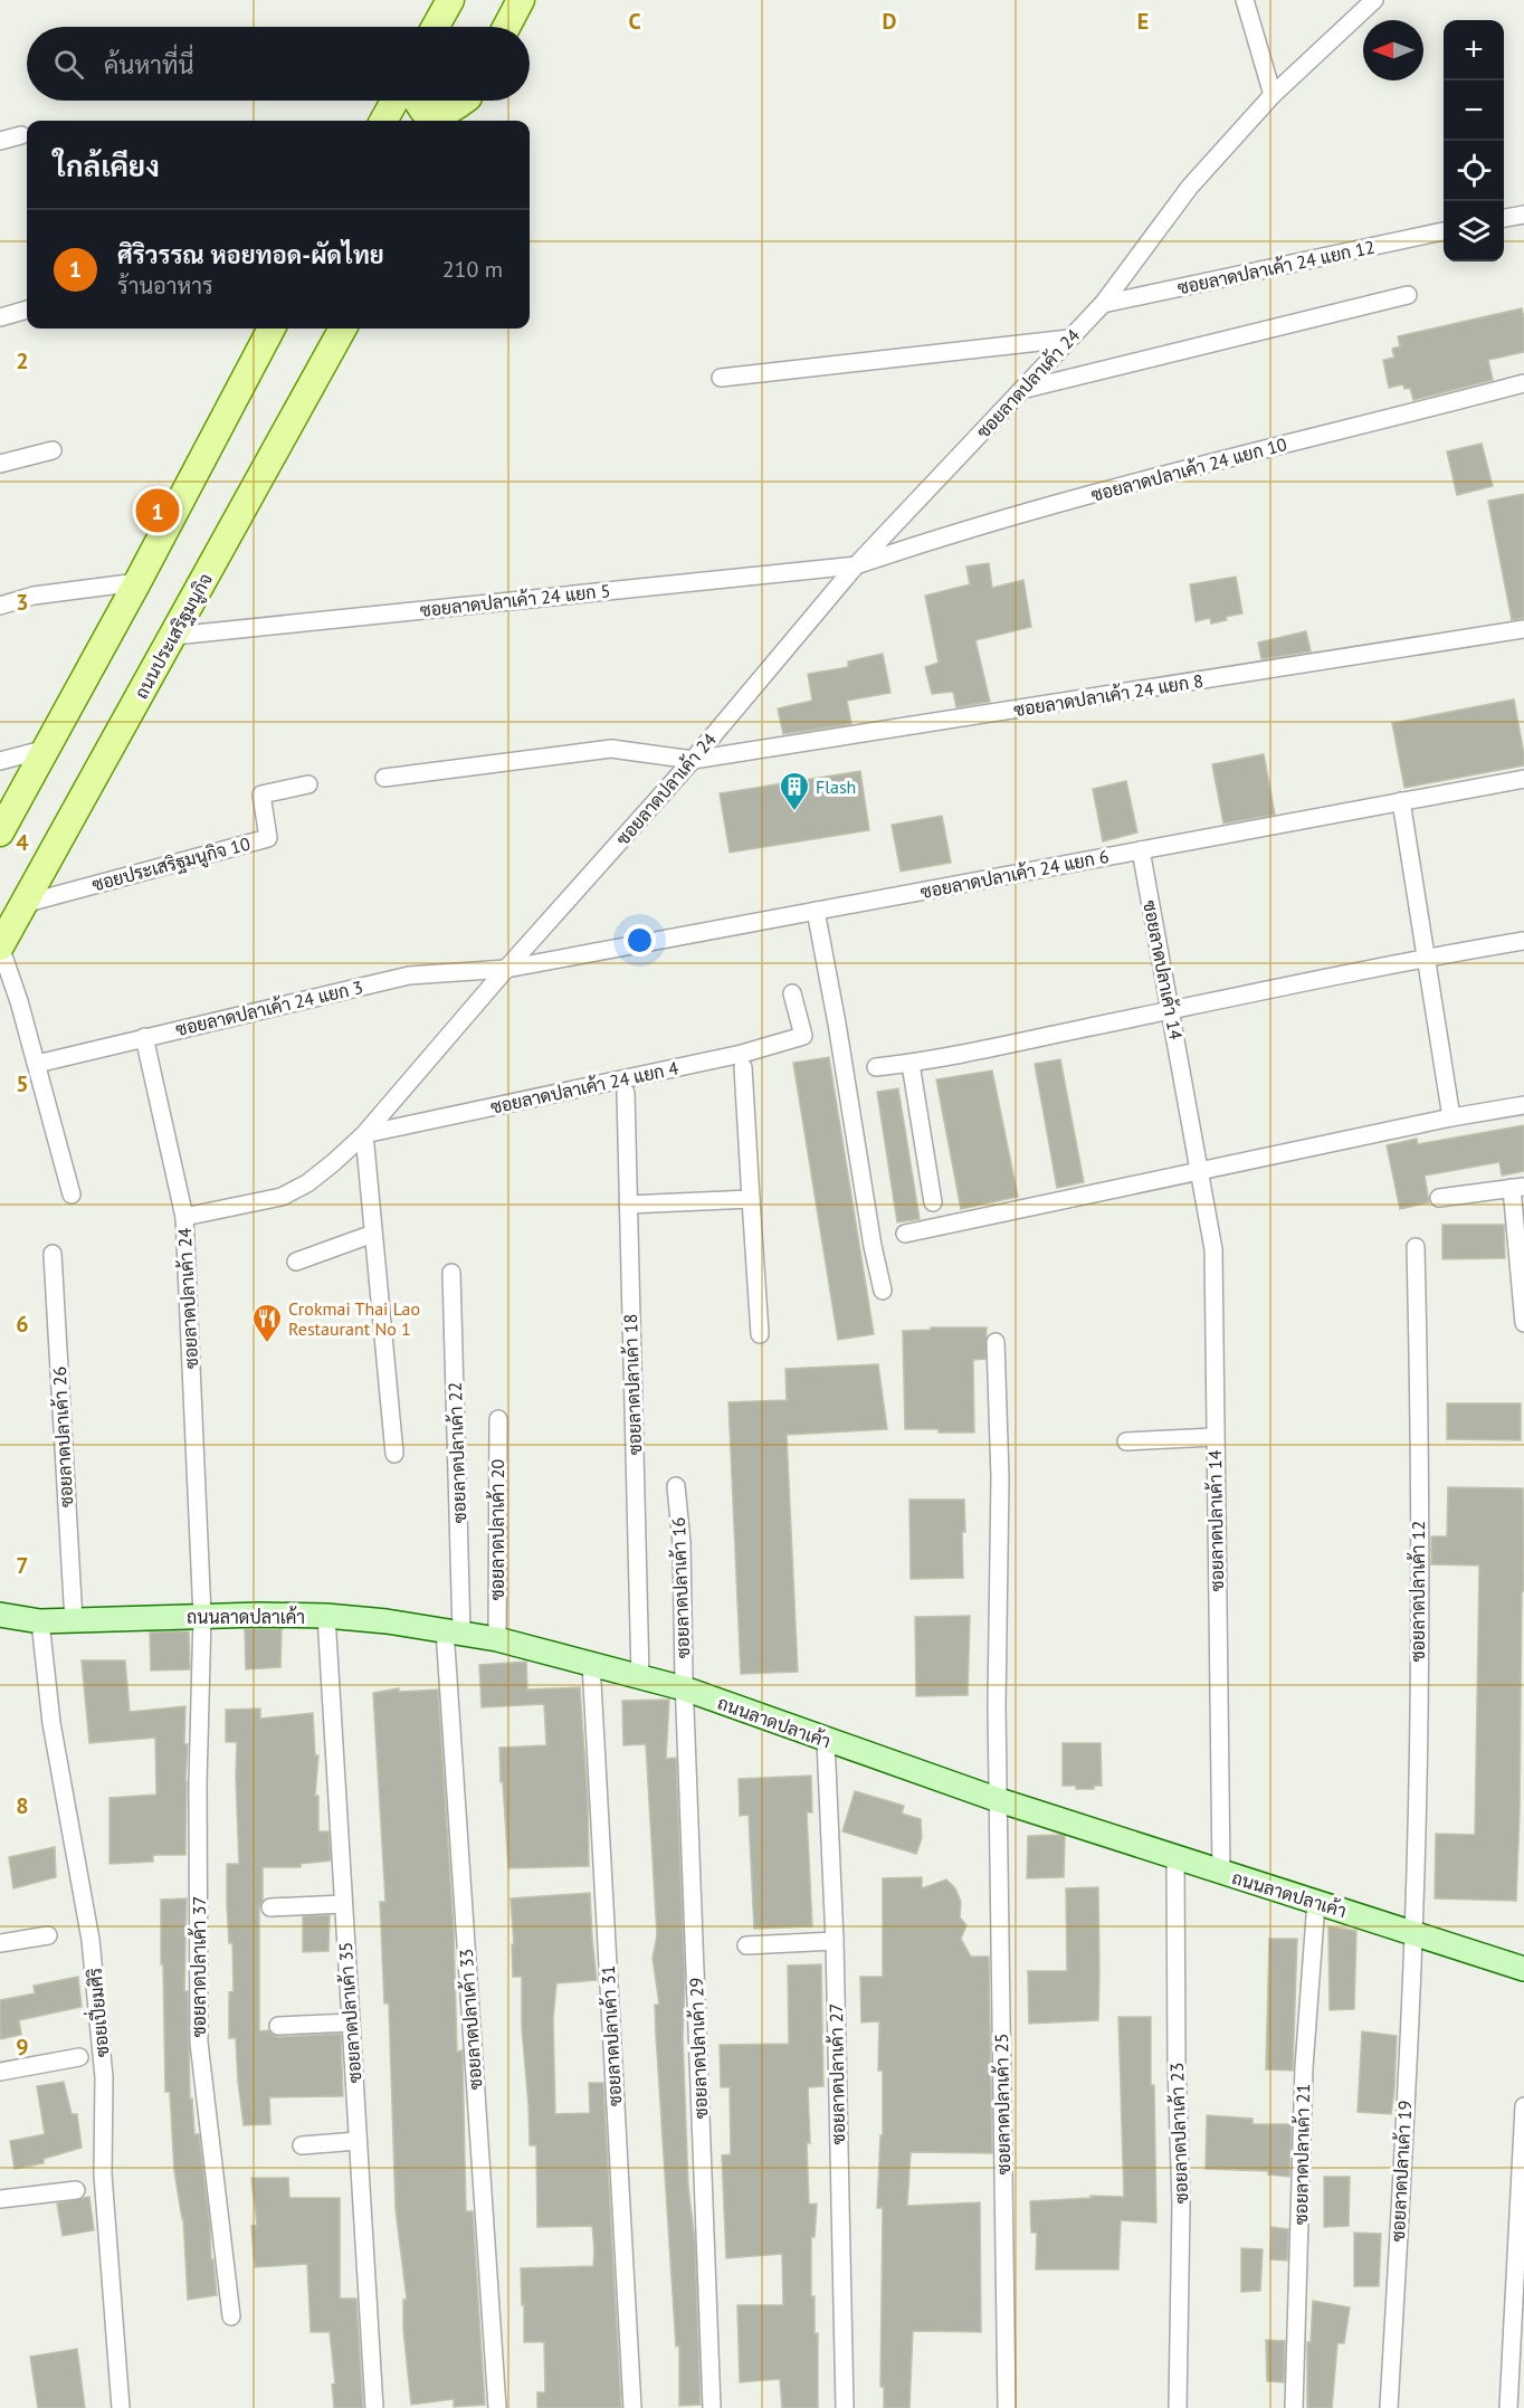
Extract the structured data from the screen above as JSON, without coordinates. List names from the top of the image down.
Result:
{
  "streets": {
    "main road": ["ถนนประเสริฐมนูกิจ", "ถนนลาดปลาเค้า"],
    "street": [
      "ซอยลาดปลาเค้า 24 แยก 12",
      "ซอยลาดปลาเค้า 24",
      "ซอยลาดปลาเค้า 24 แยก 10",
      "ซอยลาดปลาเค้า 24 แยก 5",
      "ซอยลาดปลาเค้า 24 แยก 8",
      "ซอยประเสริฐมนูกิจ 10",
      "ซอยลาดปลาเค้า 24 แยก 6",
      "ซอยลาดปลาเค้า 14",
      "ซอยลาดปลาเค้า 24 แยก 3",
      "ซอยลาดปลาเค้า 24 แยก 4",
      "ซอยลาดปลาเค้า 18",
      "ซอยลาดปลาเค้า 26",
      "ซอยลาดปลาเค้า 22",
      "ซอยลาดปลาเค้า 20",
      "ซอยลาดปลาเค้า 16",
      "ซอยลาดปลาเค้า 12",
      "ซอยลาดปลาเค้า 37",
      "ซอยเปี่ยมศิริ",
      "ซอยลาดปลาเค้า 35",
      "ซอยลาดปลาเค้า 33",
      "ซอยลาดปลาเค้า 31",
      "ซอยลาดปลาเค้า 29",
      "ซอยลาดปลาเค้า 27",
      "ซอยลาดปลาเค้า 25",
      "ซอยลาดปลาเค้า 23",
      "ซอยลาดปลาเค้า 21",
      "ซอยลาดปลาเค้า 19"
    ]
  },
  "crossings": [
    ["ซอยลาดปลาเค้า 24 แยก 12", "ซอยลาดปลาเค้า 24"],
    ["ซอยลาดปลาเค้า 24", "ซอยลาดปลาเค้า 24 แยก 10"],
    ["ซอยลาดปลาเค้า 24", "ซอยลาดปลาเค้า 24 แยก 5"],
    ["ซอยลาดปลาเค้า 24", "ซอยลาดปลาเค้า 24 แยก 8"],
    ["ซอยลาดปลาเค้า 24", "ซอยลาดปลาเค้า 24 แยก 6"],
    ["ซอยลาดปลาเค้า 24", "ซอยลาดปลาเค้า 24 แยก 3"],
    ["ซอยลาดปลาเค้า 24", "ซอยลาดปลาเค้า 24 แยก 4"],
    ["ซอยลาดปลาเค้า 24", "ถนนลาดปลาเค้า"],
    ["ซอยลาดปลาเค้า 24", "ซอยลาดปลาเค้า 37"],
    ["ซอยลาดปลาเค้า 24 แยก 10", "ซอยลาดปลาเค้า 24 แยก 5"],
    ["ซอยลาดปลาเค้า 24 แยก 5", "ถนนประเสริฐมนูกิจ"],
    ["ถนนประเสริฐมนูกิจ", "ซอยประเสริฐมนูกิจ 10"],
    ["ซอยลาดปลาเค้า 24 แยก 6", "ซอยลาดปลาเค้า 14"],
    ["ซอยลาดปลาเค้า 24 แยก 6", "ซอยลาดปลาเค้า 24 แยก 3"],
    ["ซอยลาดปลาเค้า 14", "ถนนลาดปลาเค้า"],
    ["ซอยลาดปลาเค้า 18", "ถนนลาดปลาเค้า"],
    ["ซอยลาดปลาเค้า 26", "ถนนลาดปลาเค้า"],
    ["ซอยลาดปลาเค้า 22", "ถนนลาดปลาเค้า"],
    ["ซอยลาดปลาเค้า 22", "ซอยลาดปลาเค้า 33"],
    ["ซอยลาดปลาเค้า 20", "ถนนลาดปลาเค้า"],
    ["ซอยลาดปลาเค้า 16", "ถนนลาดปลาเค้า"],
    ["ซอยลาดปลาเค้า 16", "ซอยลาดปลาเค้า 29"],
    ["ซอยลาดปลาเค้า 12", "ถนนลาดปลาเค้า"],
    ["ซอยลาดปลาเค้า 12", "ซอยลาดปลาเค้า 19"],
    ["ถนนลาดปลาเค้า", "ซอยลาดปลาเค้า 37"],
    ["ถนนลาดปลาเค้า", "ซอยเปี่ยมศิริ"],
    ["ถนนลาดปลาเค้า", "ซอยลาดปลาเค้า 35"],
    ["ถนนลาดปลาเค้า", "ซอยลาดปลาเค้า 33"],
    ["ถนนลาดปลาเค้า", "ซอยลาดปลาเค้า 31"],
    ["ถนนลาดปลาเค้า", "ซอยลาดปลาเค้า 29"],
    ["ถนนลาดปลาเค้า", "ซอยลาดปลาเค้า 27"],
    ["ถนนลาดปลาเค้า", "ซอยลาดปลาเค้า 25"],
    ["ถนนลาดปลาเค้า", "ซอยลาดปลาเค้า 23"],
    ["ถนนลาดปลาเค้า", "ซอยลาดปลาเค้า 21"],
    ["ถนนลาดปลาเค้า", "ซอยลาดปลาเค้า 19"]
  ],
  "places": {
    "building": ["Flash"],
    "restaurant": ["Crokmai Thai Lao Restaurant No 1"]
  },
  "north": "left",
  "page": {
    "map_buttons": ["+", "−"],
    "search": "ค้นหาที่นี่",
    "heading": "ใกล้เคียง",
    "list": [
      {
        "mark": "1",
        "name": "ศิริวรรณ หอยทอด-ผัดไทย",
        "note": "ร้านอาหาร",
        "value": "210 m"
      }
    ],
    "pins": "1"
  },
  "grid": {
    "columns": ["C", "D", "E"],
    "rows": [
      "2",
      "3",
      "4",
      "5",
      "6",
      "7",
      "8",
      "9"
    ]
  }
}
